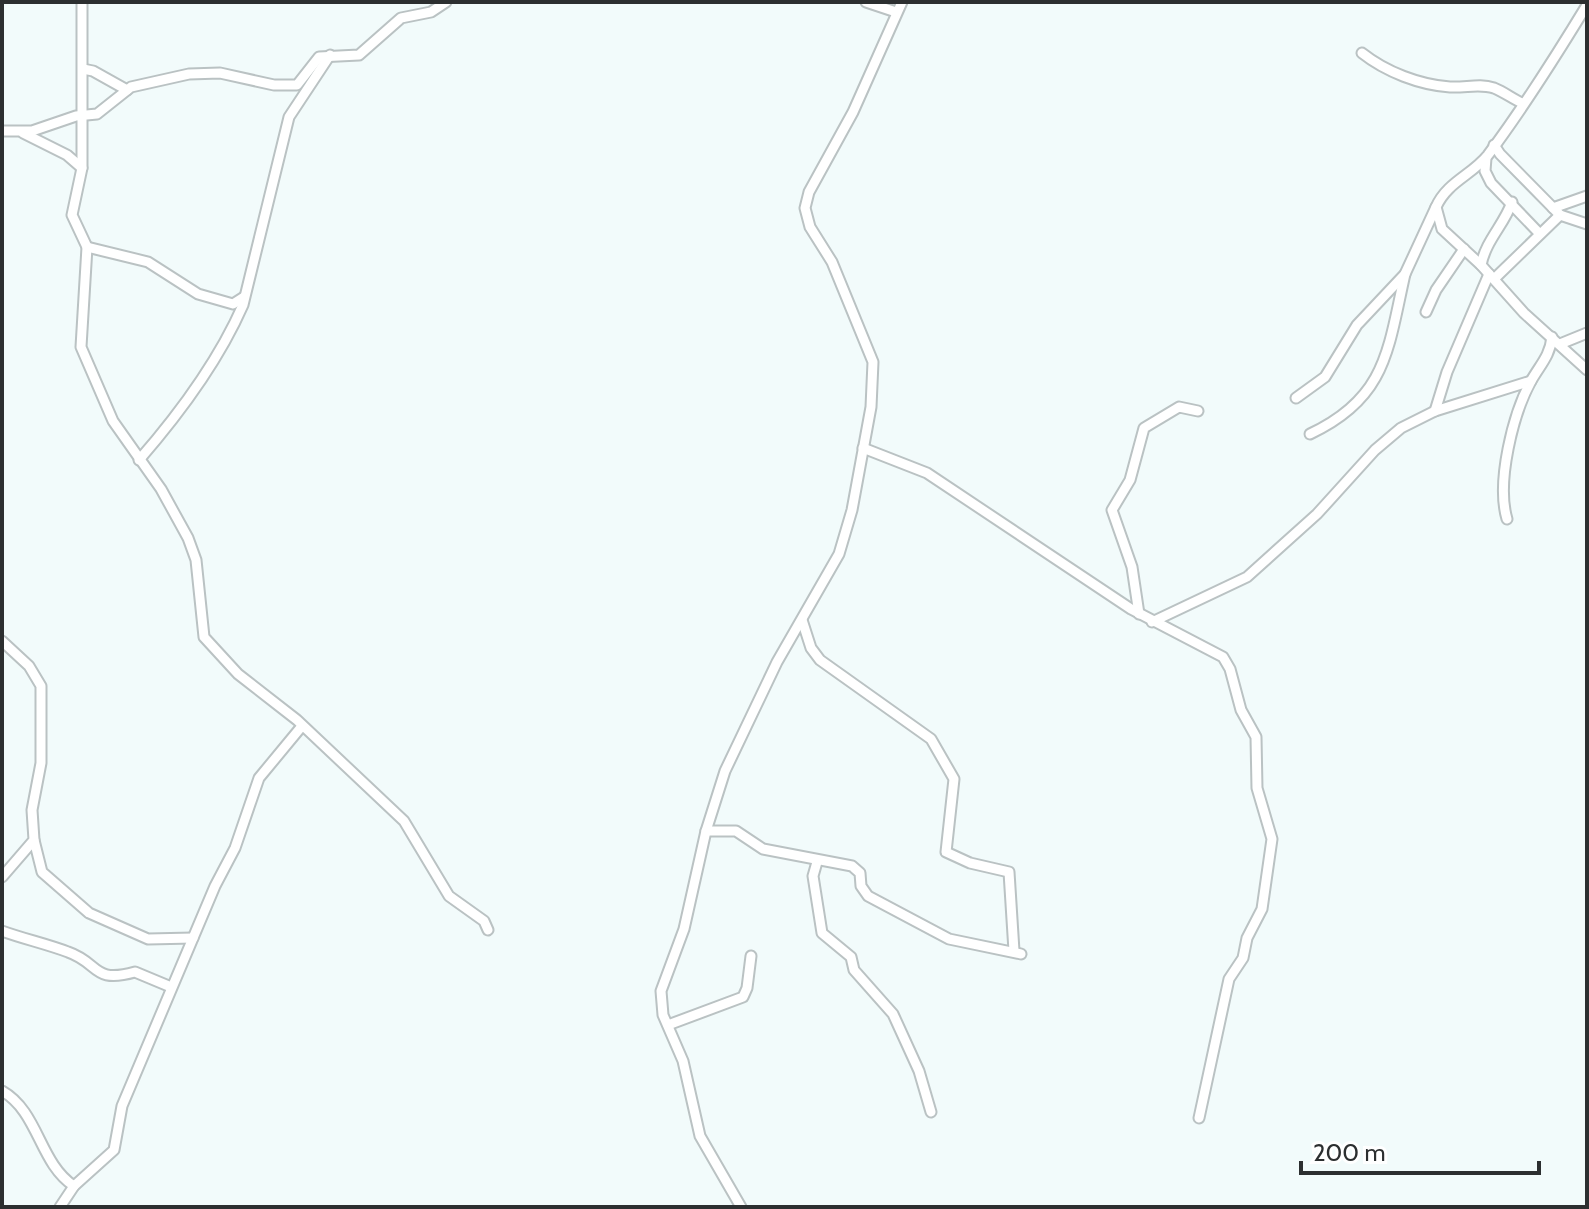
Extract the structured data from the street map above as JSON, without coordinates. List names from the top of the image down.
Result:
{
  "scale_bar": "200 m"
}
